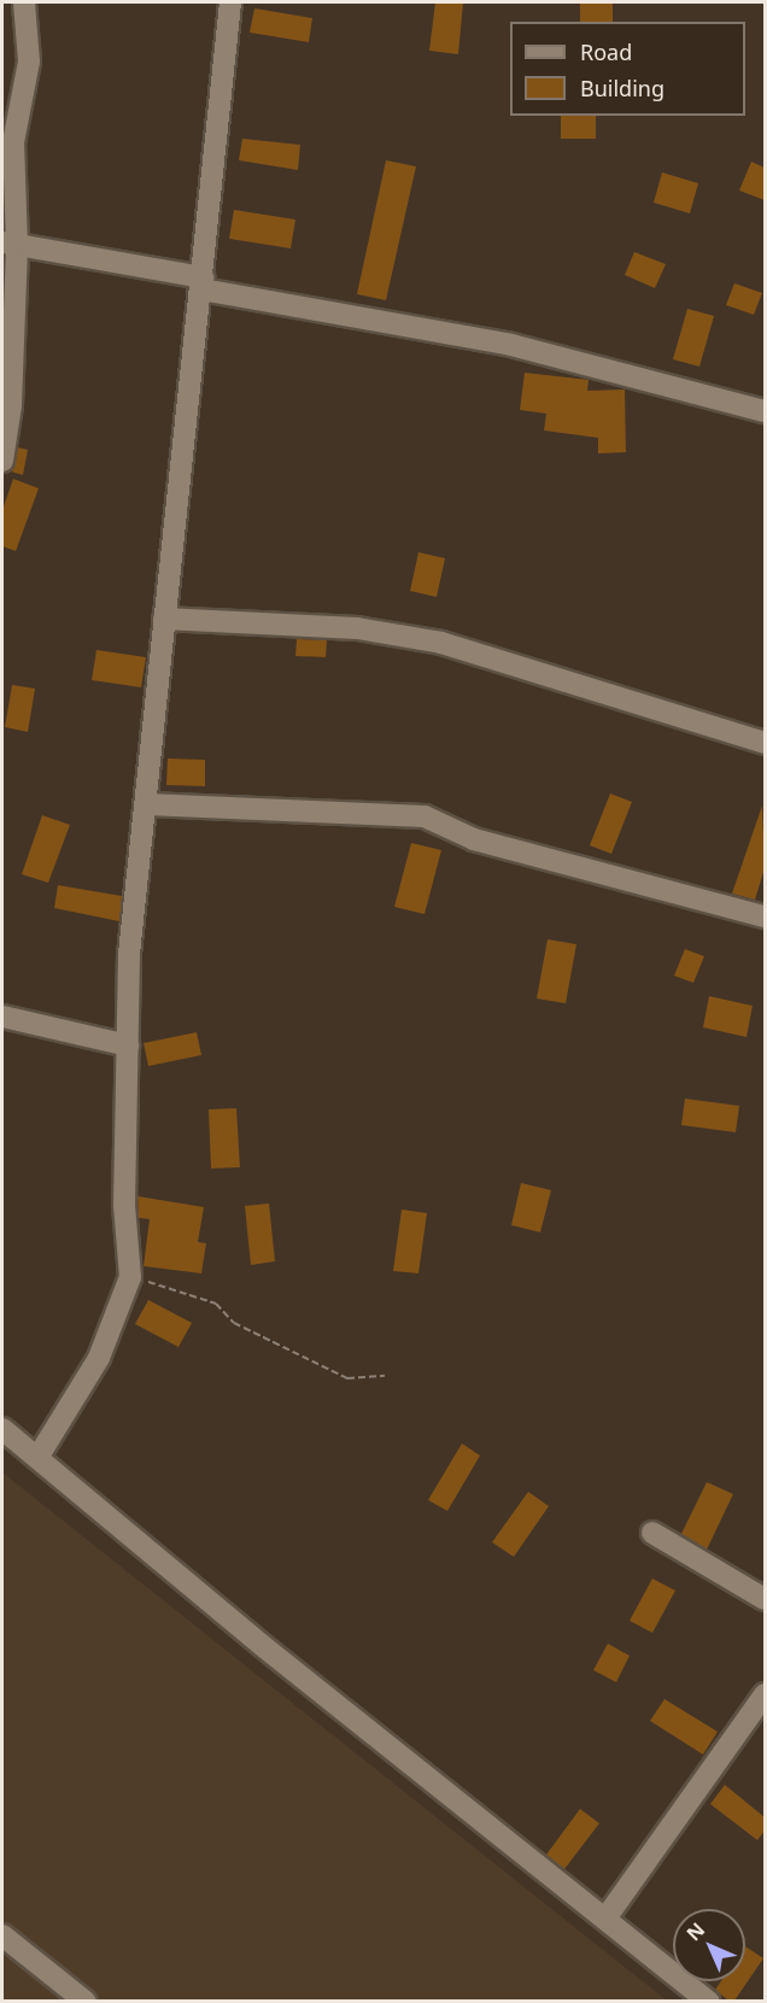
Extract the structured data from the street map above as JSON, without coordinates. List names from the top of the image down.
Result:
{
  "legend": ["Road", "Building"],
  "north": "top left"
}
